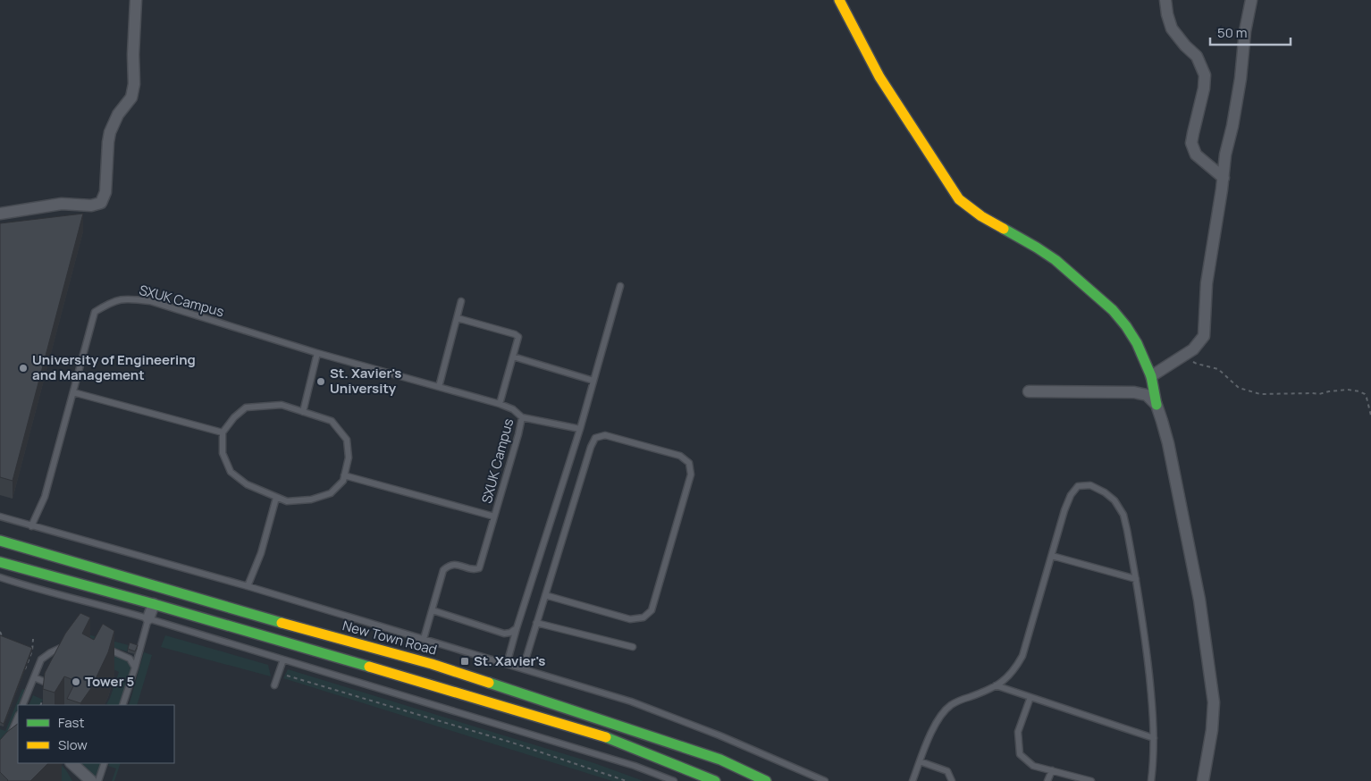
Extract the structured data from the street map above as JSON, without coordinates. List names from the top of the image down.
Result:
{
  "streets": {
    "main road": ["New Town Road"],
    "lane": ["SXUK Campus"]
  },
  "places": {
    "other": ["University of Engineering and Management", "St. Xavier's University", "Tower 5"],
    "transit": ["St. Xavier's"]
  },
  "legend": ["Fast", "Slow"],
  "scale_bar": "50 m"
}
